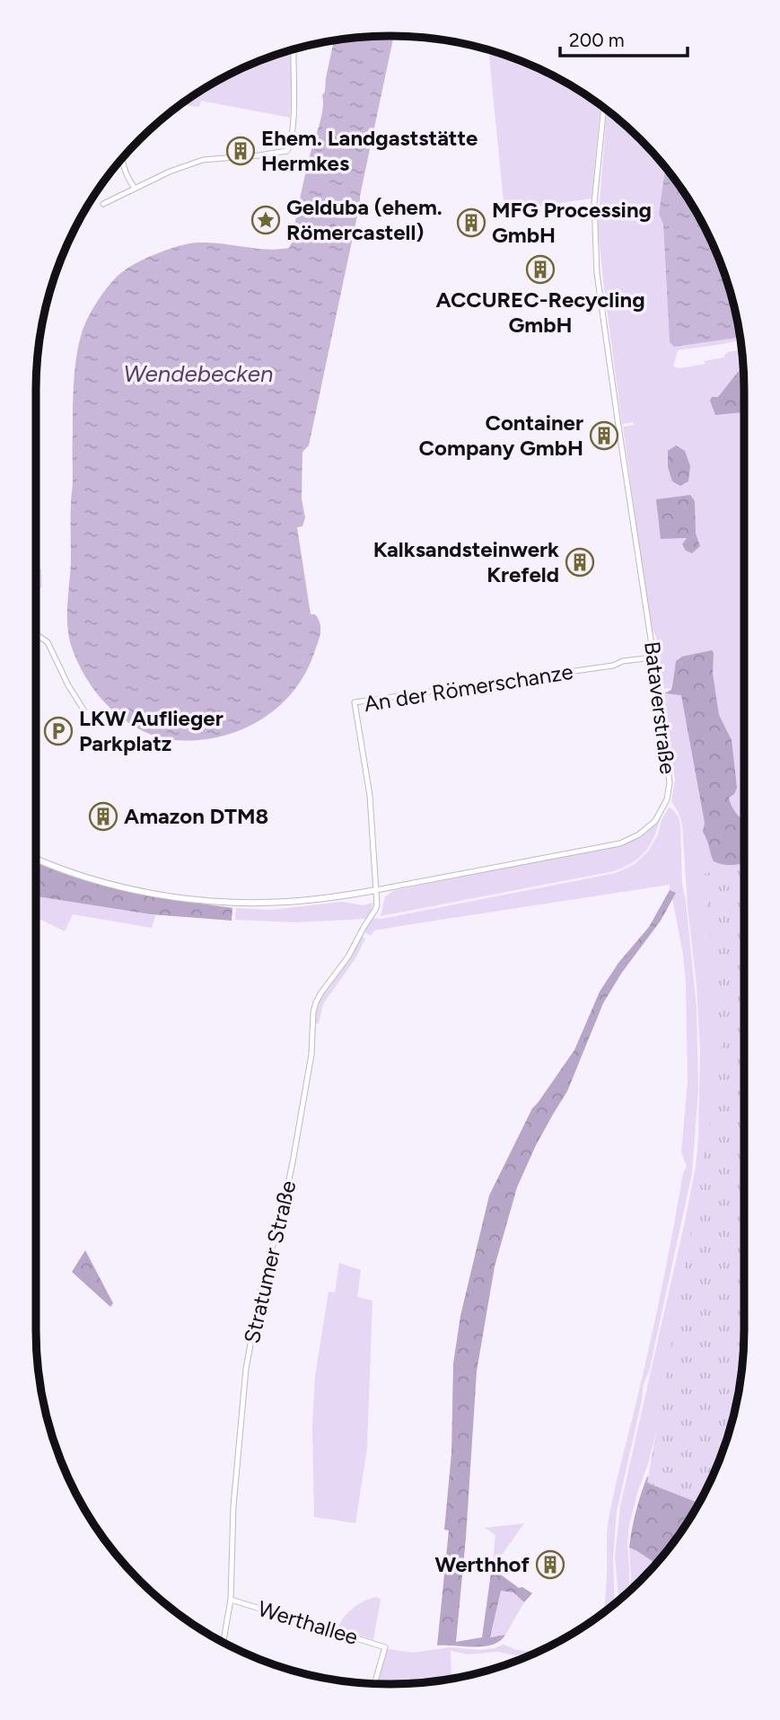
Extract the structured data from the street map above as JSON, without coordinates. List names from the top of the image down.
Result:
{
  "streets": {
    "street": [
      "An der Römerschanze",
      "Bataverstraße",
      "Stratumer Straße",
      "Werthallee"
    ]
  },
  "crossings": [
    ["An der Römerschanze", "Bataverstraße"],
    ["An der Römerschanze", "Stratumer Straße"],
    ["Bataverstraße", "Stratumer Straße"],
    ["Stratumer Straße", "Werthallee"]
  ],
  "water": ["Wendebecken"],
  "places": {
    "building": [
      "Ehem. Landgaststätte Hermkes",
      "MFG Processing GmbH",
      "ACCUREC-Recycling GmbH",
      "Container Company GmbH",
      "Kalksandsteinwerk Krefeld",
      "Amazon DTM8",
      "Werthhof"
    ],
    "place": ["Gelduba (ehem. Römercastell)"],
    "parking": ["LKW Auflieger Parkplatz"]
  },
  "scale_bar": "200 m"
}
